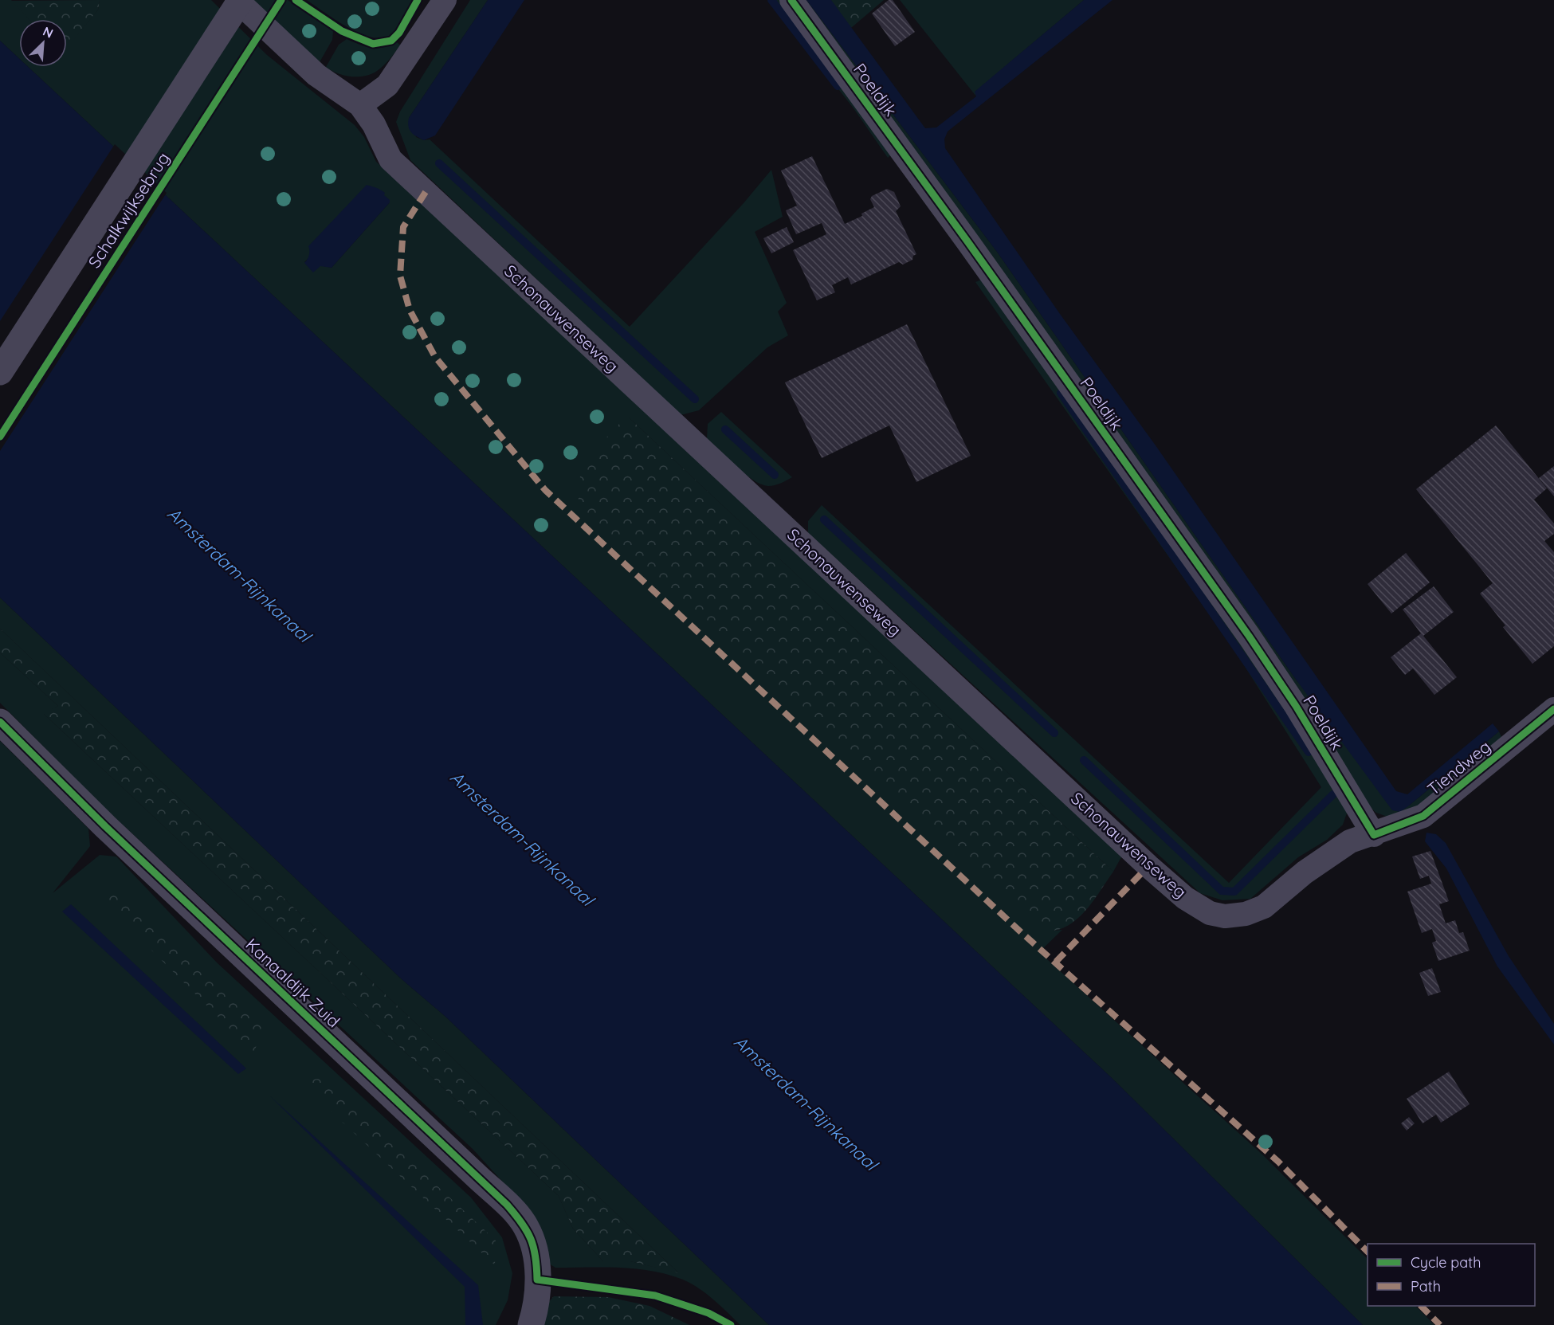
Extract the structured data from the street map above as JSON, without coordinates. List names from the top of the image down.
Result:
{
  "streets": {
    "street": [
      "Poeldijk",
      "Schonauwenseweg",
      "Tiendweg",
      "Kanaaldijk Zuid"
    ],
    "cycle path": ["Schalkwijksebrug"]
  },
  "crossings": [
    ["Poeldijk", "Schonauwenseweg"],
    ["Poeldijk", "Tiendweg"],
    ["Schonauwenseweg", "Tiendweg"]
  ],
  "water": ["Amsterdam-Rijnkanaal"],
  "legend": ["Cycle path", "Path"],
  "north": "top right"
}
